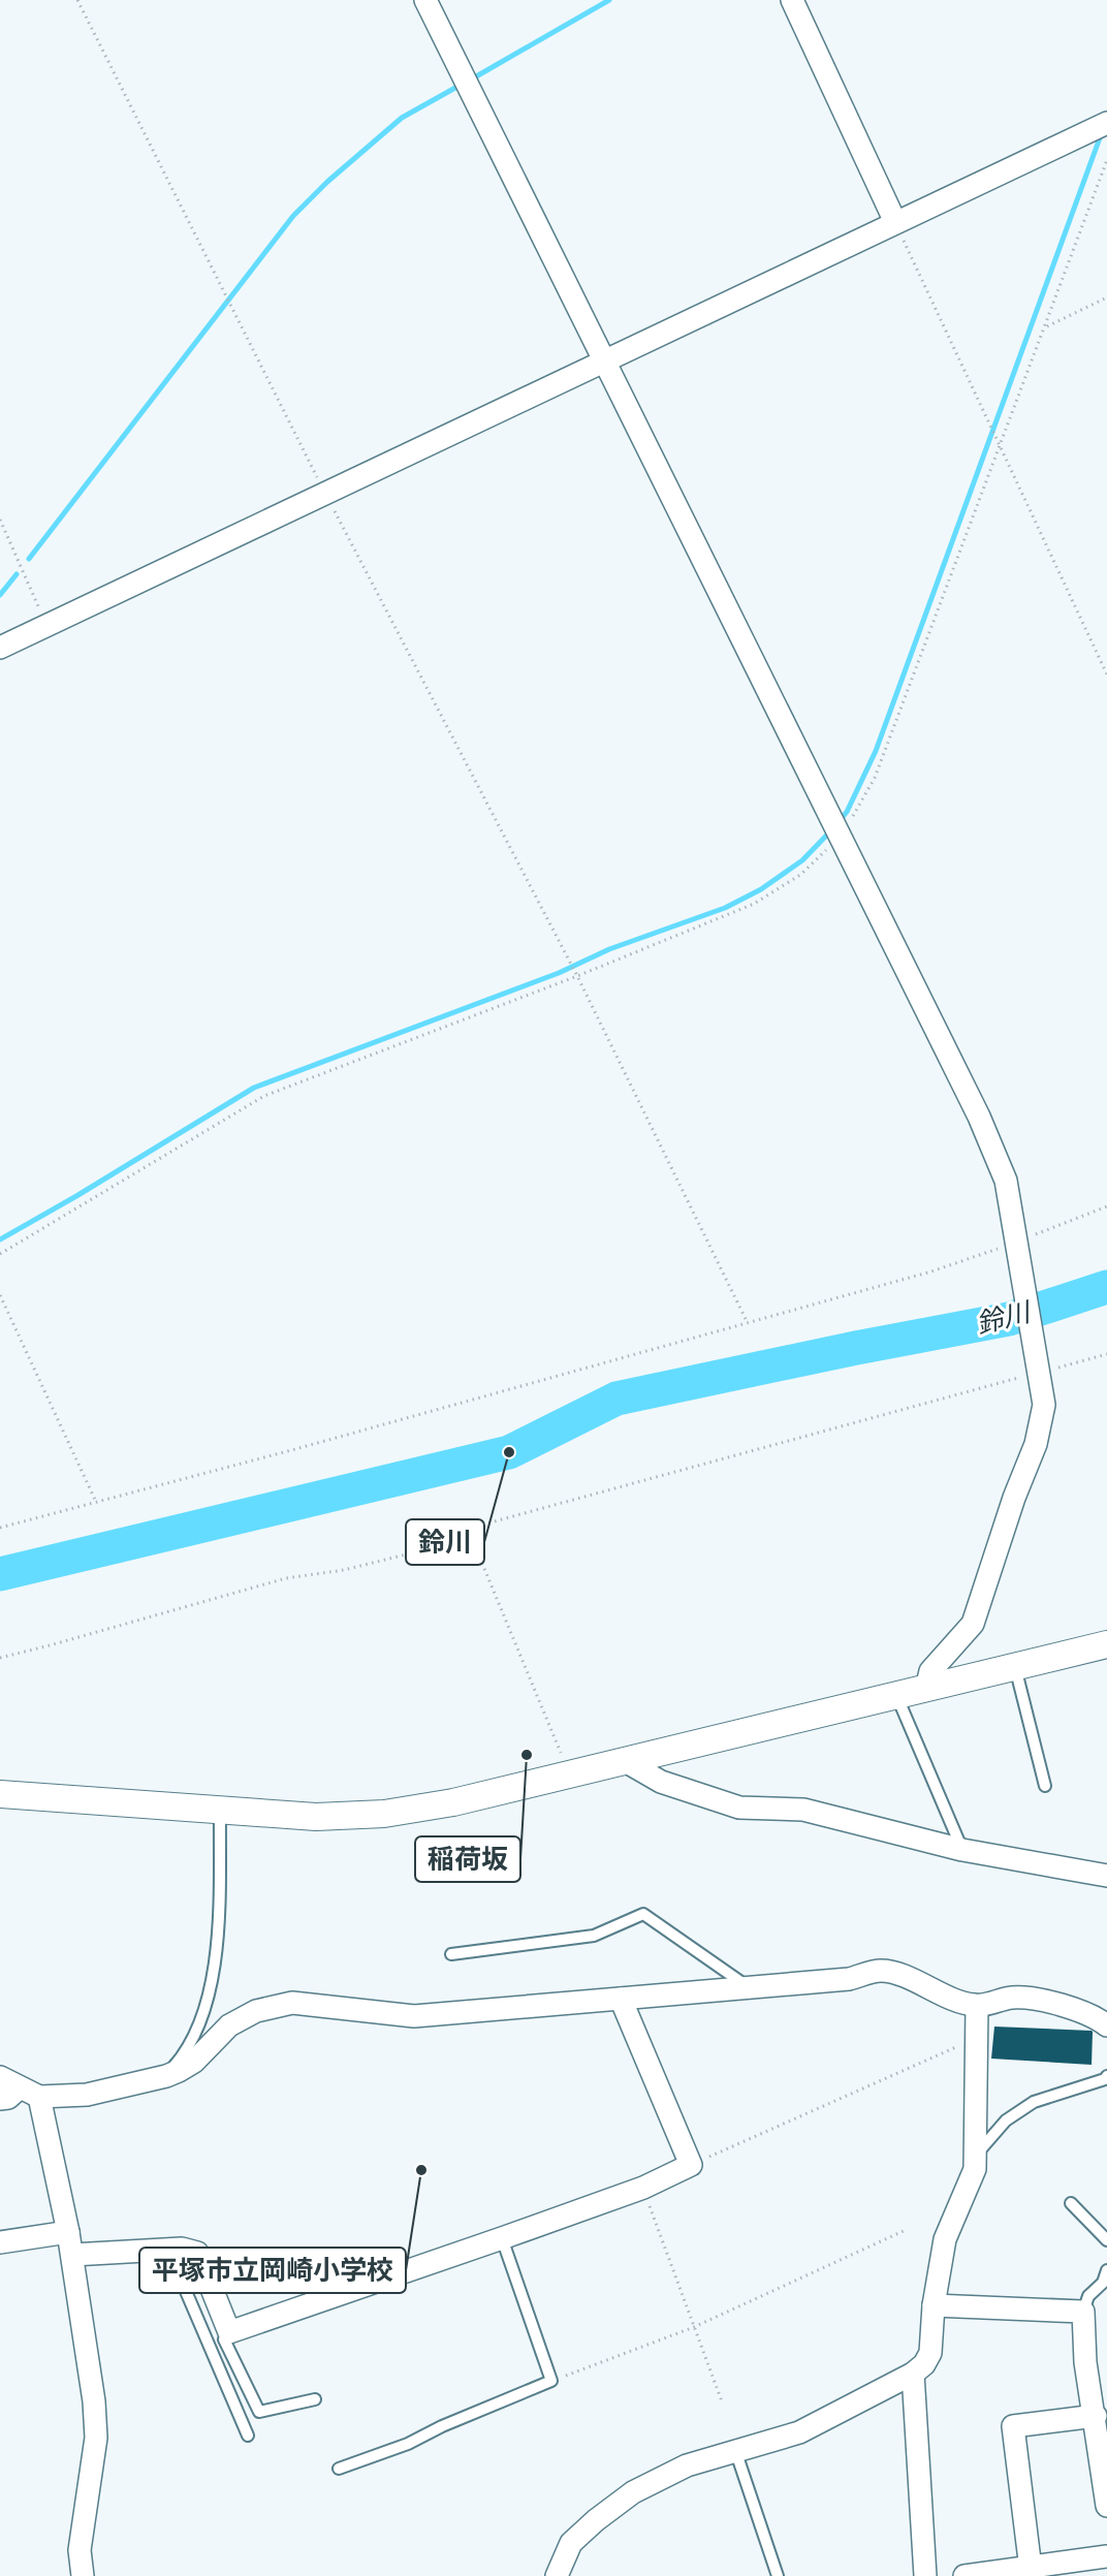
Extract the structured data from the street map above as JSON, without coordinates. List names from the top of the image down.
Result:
{
  "water": ["鈴川"],
  "places": ["鈴川", "稲荷坂", "平塚市立岡崎小学校"]
}
